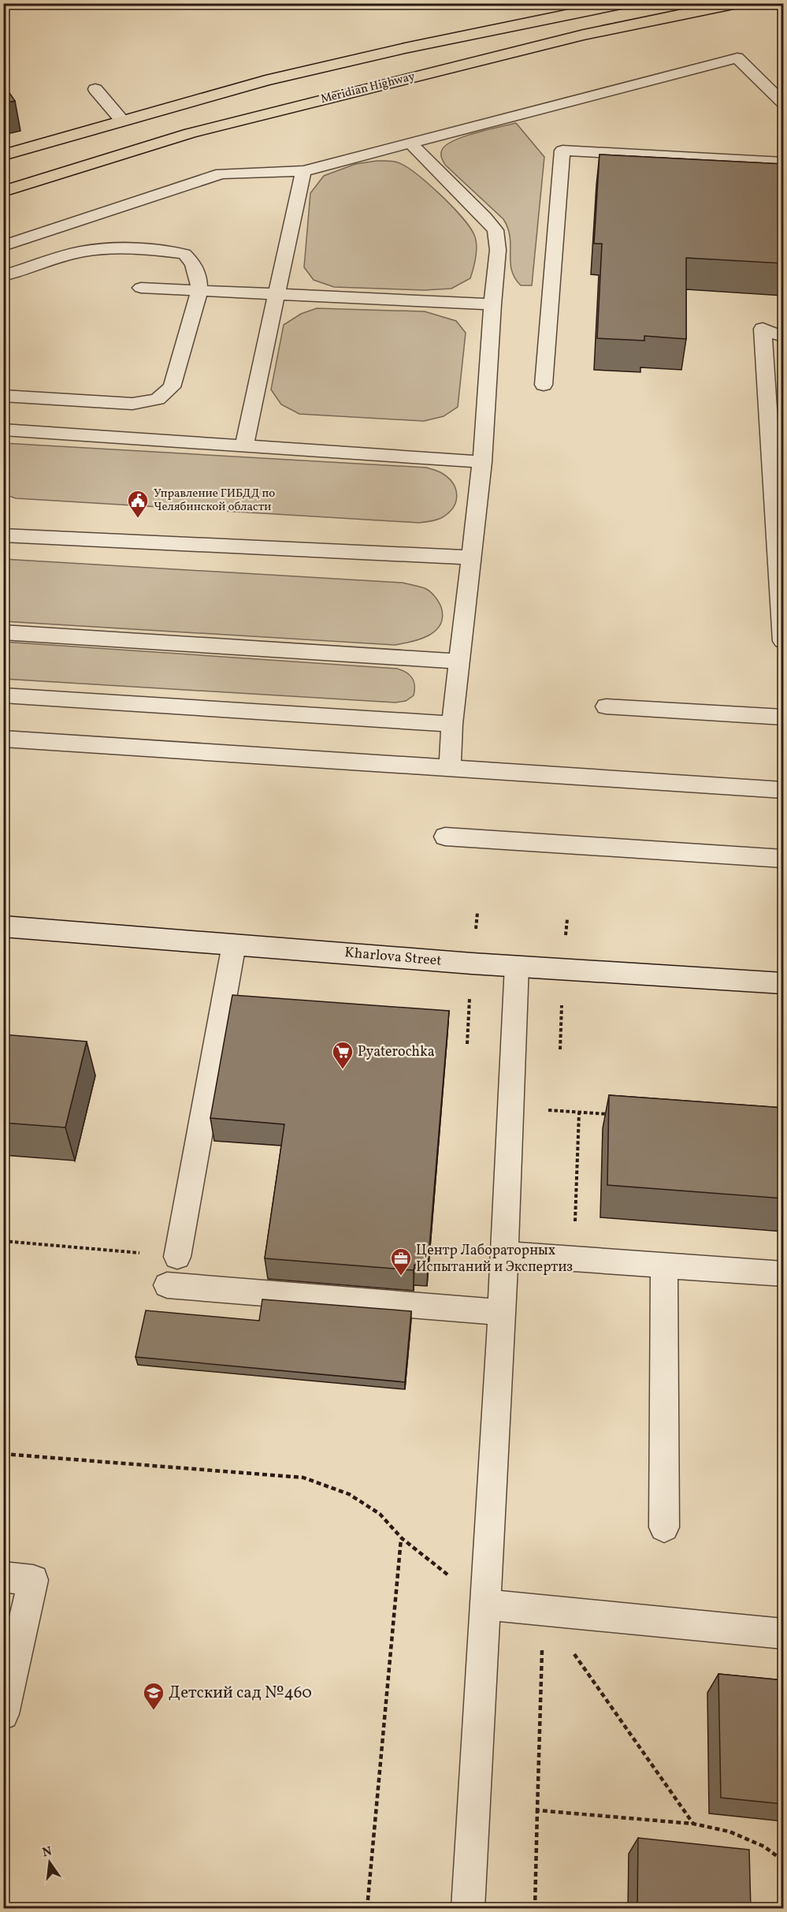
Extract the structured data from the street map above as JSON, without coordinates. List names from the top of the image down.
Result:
{
  "streets": {
    "main road": ["Meridian Highway"],
    "street": ["Kharlova Street"]
  },
  "places": {
    "public building": ["Управление ГИБДД по Челябинской области"],
    "supermarket": ["Pyaterochka"],
    "office": ["Центр Лабораторных Испытаний и Экспертиз"],
    "school or university": ["Детский сад №460"]
  },
  "north": "top"
}
